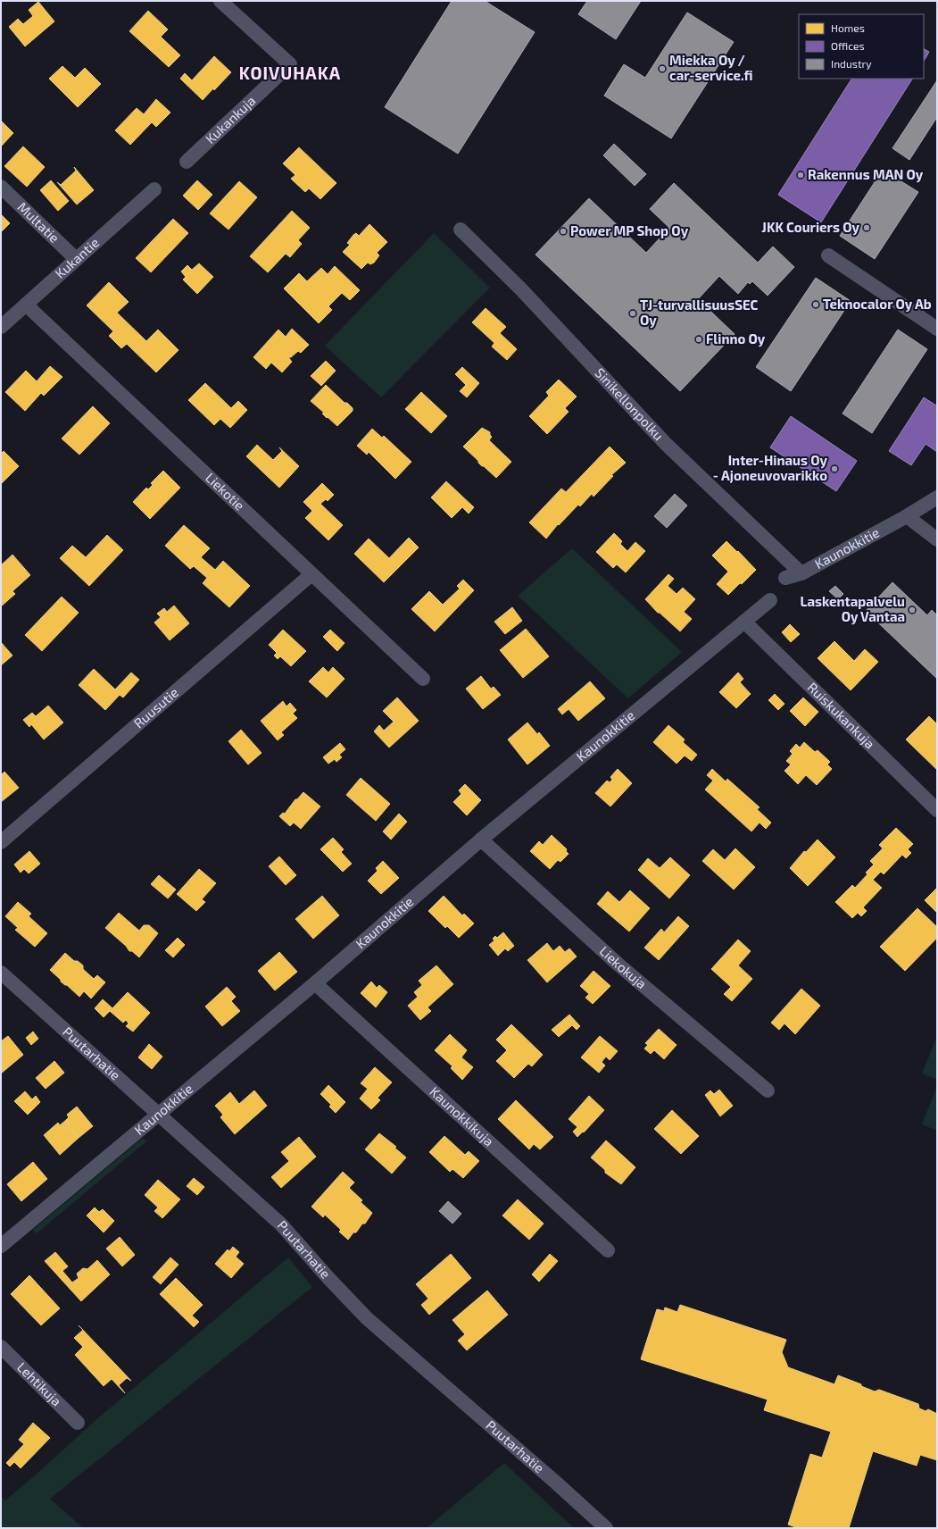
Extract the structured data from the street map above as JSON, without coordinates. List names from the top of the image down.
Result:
{
  "streets": {
    "street": [
      "Kukankuja",
      "Multatie",
      "Kukantie",
      "Sinikellonpolku",
      "Liekotie",
      "Kaunokkitie",
      "Ruusutie",
      "Ruiskukankuja",
      "Liekokuja",
      "Puutarhatie",
      "Kaunokkikuja",
      "Lehtikuja"
    ]
  },
  "crossings": [
    ["Multatie", "Kukantie"],
    ["Kukantie", "Liekotie"],
    ["Sinikellonpolku", "Kaunokkitie"],
    ["Liekotie", "Ruusutie"],
    ["Kaunokkitie", "Ruiskukankuja"],
    ["Kaunokkitie", "Liekokuja"],
    ["Kaunokkitie", "Puutarhatie"],
    ["Kaunokkitie", "Kaunokkikuja"]
  ],
  "districts": ["KOIVUHAKA"],
  "places": [
    "Miekka Oy / car-service.fi",
    "Rakennus MAN Oy",
    "JKK Couriers Oy",
    "Power MP Shop Oy",
    "Teknocalor Oy Ab",
    "TJ-turvallisuusSEC Oy",
    "Flinno Oy",
    "Inter-Hinaus Oy - Ajoneuvovarikko",
    "Laskentapalvelu Oy Vantaa"
  ],
  "legend": ["Homes", "Offices", "Industry"]
}
